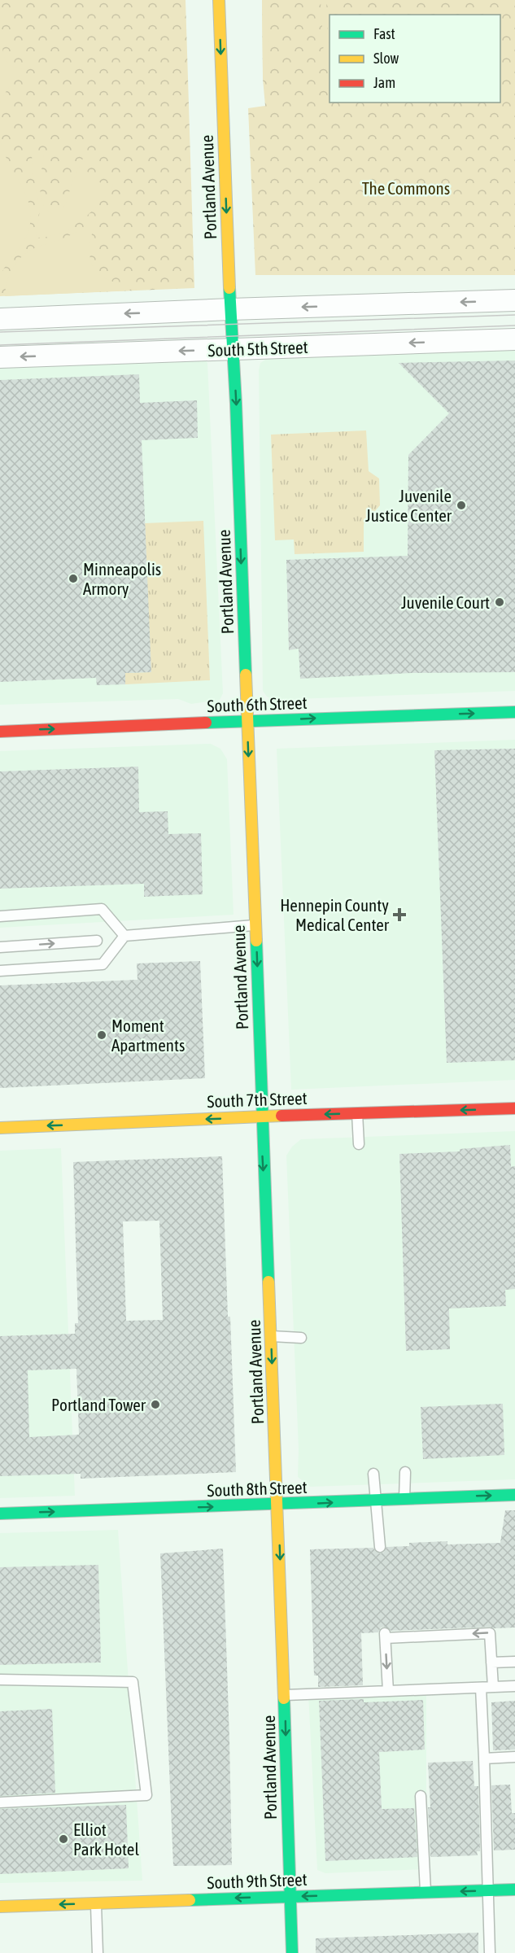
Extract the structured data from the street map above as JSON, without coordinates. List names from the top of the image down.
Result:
{
  "streets": {
    "street": [
      "Portland Avenue",
      "South 5th Street",
      "South 6th Street",
      "South 7th Street",
      "South 8th Street",
      "South 9th Street"
    ]
  },
  "crossings": [
    ["Portland Avenue", "South 5th Street"],
    ["Portland Avenue", "South 6th Street"],
    ["Portland Avenue", "South 7th Street"],
    ["Portland Avenue", "South 8th Street"],
    ["Portland Avenue", "South 9th Street"]
  ],
  "one_way": [
    "Portland Avenue",
    "South 6th Street",
    "South 7th Street",
    "South 8th Street",
    "South 9th Street"
  ],
  "parks": ["The Commons"],
  "places": {
    "other": [
      "Juvenile Justice Center",
      "Minneapolis Armory",
      "Juvenile Court",
      "Moment Apartments",
      "Portland Tower",
      "Elliot Park Hotel"
    ],
    "health": ["Hennepin County Medical Center"]
  },
  "legend": ["Fast", "Slow", "Jam"]
}
